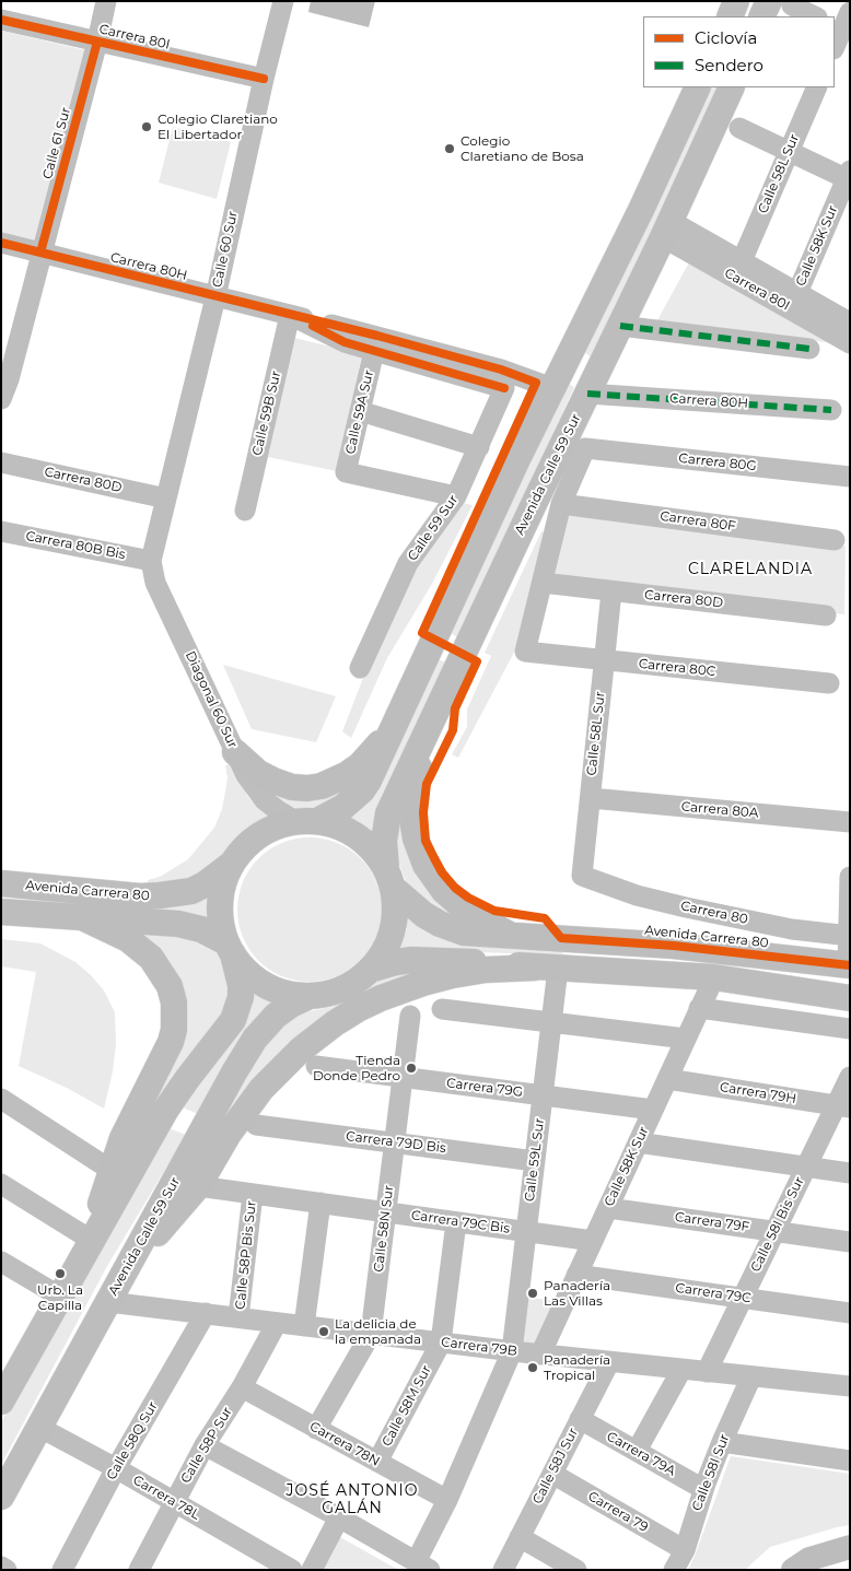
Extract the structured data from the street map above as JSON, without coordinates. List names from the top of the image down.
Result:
{
  "streets": {
    "main road": ["Avenida Calle 59 Sur", "Avenida Carrera 80"],
    "street": [
      "Carrera 80I",
      "Calle 61 Sur",
      "Calle 58L Sur",
      "Calle 58K Sur",
      "Calle 60 Sur",
      "Carrera 80H",
      "Calle 59A Sur",
      "Calle 59B Sur",
      "Carrera 80G",
      "Carrera 80D",
      "Carrera 80F",
      "Calle 59 Sur",
      "Carrera 80B Bis",
      "Carrera 80C",
      "Diagonal 60 Sur",
      "Carrera 80A",
      "Carrera 80",
      "Carrera 79G",
      "Carrera 79H",
      "Carrera 79D Bis",
      "Calle 59L Sur",
      "Carrera 79C Bis",
      "Carrera 79F",
      "Calle 58I Bis Sur",
      "Calle 58N Sur",
      "Calle 58P Bis Sur",
      "Carrera 79C",
      "Carrera 79B",
      "Calle 58M Sur",
      "Calle 58Q Sur",
      "Carrera 78N",
      "Calle 58P Sur",
      "Carrera 79A",
      "Calle 58J Sur",
      "Calle 58I Sur",
      "Carrera 78L",
      "Carrera 79"
    ]
  },
  "crossings": [
    ["Carrera 80I", "Calle 61 Sur"],
    ["Carrera 80I", "Calle 58L Sur"],
    ["Carrera 80I", "Calle 58K Sur"],
    ["Carrera 80I", "Calle 60 Sur"],
    ["Carrera 80I", "Avenida Calle 59 Sur"],
    ["Calle 61 Sur", "Carrera 80H"],
    ["Calle 58L Sur", "Carrera 80D"],
    ["Calle 58L Sur", "Carrera 80C"],
    ["Calle 58L Sur", "Carrera 80A"],
    ["Calle 58L Sur", "Carrera 80"],
    ["Calle 58K Sur", "Carrera 79G"],
    ["Calle 58K Sur", "Carrera 79H"],
    ["Calle 58K Sur", "Carrera 79C Bis"],
    ["Calle 58K Sur", "Carrera 79F"],
    ["Calle 58K Sur", "Carrera 79C"],
    ["Calle 58K Sur", "Carrera 79B"],
    ["Calle 60 Sur", "Carrera 80H"],
    ["Calle 60 Sur", "Carrera 80D"],
    ["Calle 60 Sur", "Carrera 80B Bis"],
    ["Calle 60 Sur", "Diagonal 60 Sur"],
    ["Carrera 80H", "Calle 59A Sur"],
    ["Carrera 80H", "Calle 59B Sur"],
    ["Carrera 80H", "Avenida Calle 59 Sur"],
    ["Carrera 80H", "Calle 59 Sur"],
    ["Calle 59A Sur", "Calle 59 Sur"],
    ["Carrera 80G", "Carrera 80F"],
    ["Avenida Calle 59 Sur", "Diagonal 60 Sur"],
    ["Avenida Calle 59 Sur", "Avenida Carrera 80"],
    ["Avenida Calle 59 Sur", "Carrera 79B"],
    ["Avenida Calle 59 Sur", "Carrera 78L"],
    ["Carrera 80D", "Carrera 80C"],
    ["Carrera 80B Bis", "Diagonal 60 Sur"],
    ["Diagonal 60 Sur", "Avenida Carrera 80"],
    ["Carrera 79G", "Calle 59L Sur"],
    ["Carrera 79G", "Calle 58N Sur"],
    ["Carrera 79H", "Calle 58I Bis Sur"],
    ["Carrera 79D Bis", "Calle 59L Sur"],
    ["Carrera 79D Bis", "Calle 58N Sur"],
    ["Calle 59L Sur", "Carrera 79C Bis"],
    ["Calle 59L Sur", "Carrera 79B"],
    ["Carrera 79C Bis", "Calle 58N Sur"],
    ["Carrera 79C Bis", "Calle 58P Bis Sur"],
    ["Carrera 79C Bis", "Calle 58M Sur"],
    ["Carrera 79F", "Calle 58I Bis Sur"],
    ["Calle 58I Bis Sur", "Carrera 79C"],
    ["Calle 58I Bis Sur", "Carrera 79B"],
    ["Calle 58N Sur", "Carrera 79B"],
    ["Calle 58N Sur", "Carrera 78N"],
    ["Calle 58P Bis Sur", "Carrera 79B"],
    ["Carrera 79B", "Calle 58M Sur"],
    ["Carrera 79B", "Calle 58Q Sur"],
    ["Carrera 79B", "Calle 58P Sur"],
    ["Carrera 79B", "Calle 58J Sur"],
    ["Carrera 79B", "Calle 58I Sur"],
    ["Calle 58M Sur", "Carrera 78N"],
    ["Calle 58Q Sur", "Carrera 78L"],
    ["Carrera 78N", "Calle 58P Sur"],
    ["Calle 58P Sur", "Carrera 78L"],
    ["Carrera 79A", "Calle 58J Sur"],
    ["Carrera 79A", "Calle 58I Sur"],
    ["Calle 58J Sur", "Carrera 79"],
    ["Calle 58I Sur", "Carrera 79"]
  ],
  "districts": ["CLARELANDIA", "JOSÉ ANTONIO GALÁN"],
  "places": [
    "Colegio Claretiano El Libertador",
    "Colegio Claretiano de Bosa",
    "Tienda Donde Pedro",
    "Urb. La Capilla",
    "Panadería Las Villas",
    "La delicia de la empanada",
    "Panadería Tropical"
  ],
  "legend": ["Ciclovía", "Sendero"]
}
